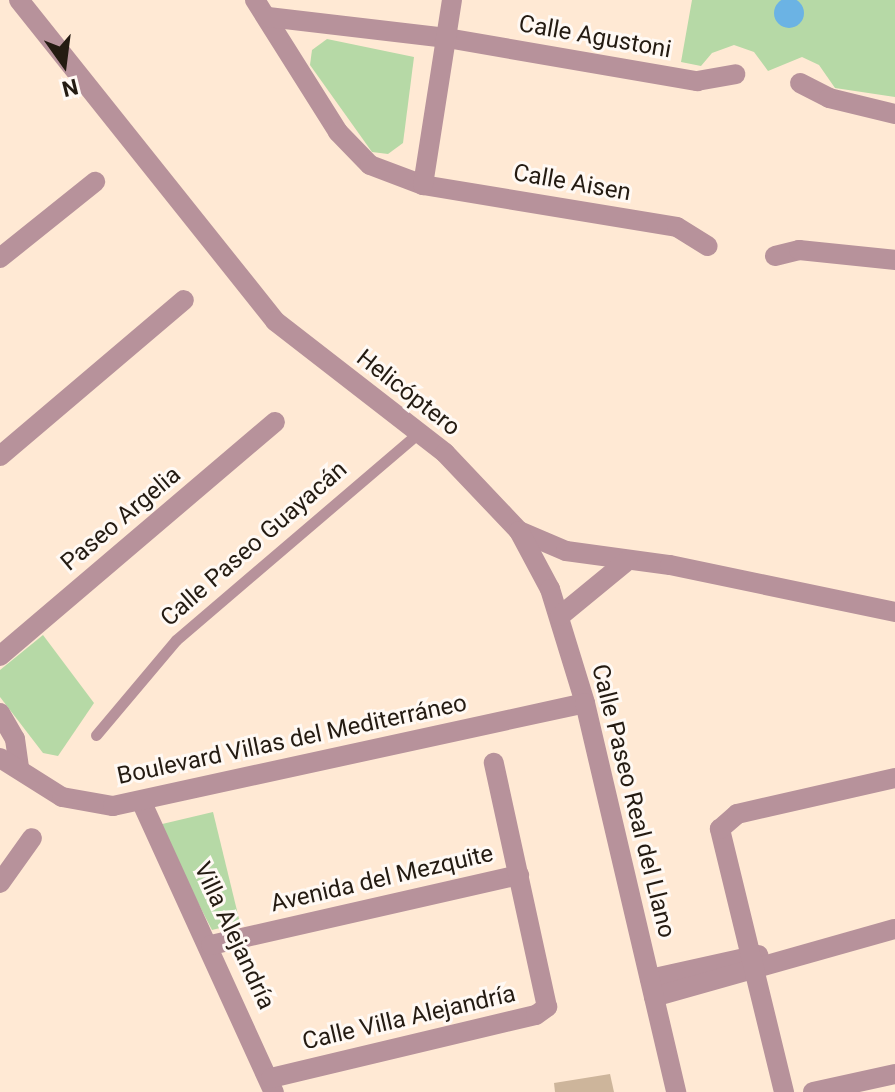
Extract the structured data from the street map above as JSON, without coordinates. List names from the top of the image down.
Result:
{
  "streets": {
    "street": [
      "Calle Agustoni",
      "Calle Aisen",
      "Helicóptero",
      "Paseo Argelia",
      "Boulevard Villas del Mediterráneo",
      "Calle Paseo Real del Llano",
      "Avenida del Mezquite",
      "Villa Alejandría",
      "Calle Villa Alejandría"
    ],
    "lane": ["Calle Paseo Guayacán"]
  },
  "crossings": [
    ["Calle Agustoni", "Calle Aisen"],
    ["Helicóptero", "Calle Paseo Guayacán"],
    ["Helicóptero", "Calle Paseo Real del Llano"],
    ["Boulevard Villas del Mediterráneo", "Calle Paseo Real del Llano"],
    ["Boulevard Villas del Mediterráneo", "Villa Alejandría"],
    ["Avenida del Mezquite", "Villa Alejandría"],
    ["Avenida del Mezquite", "Calle Villa Alejandría"],
    ["Villa Alejandría", "Calle Villa Alejandría"]
  ],
  "north": "bottom"
}
